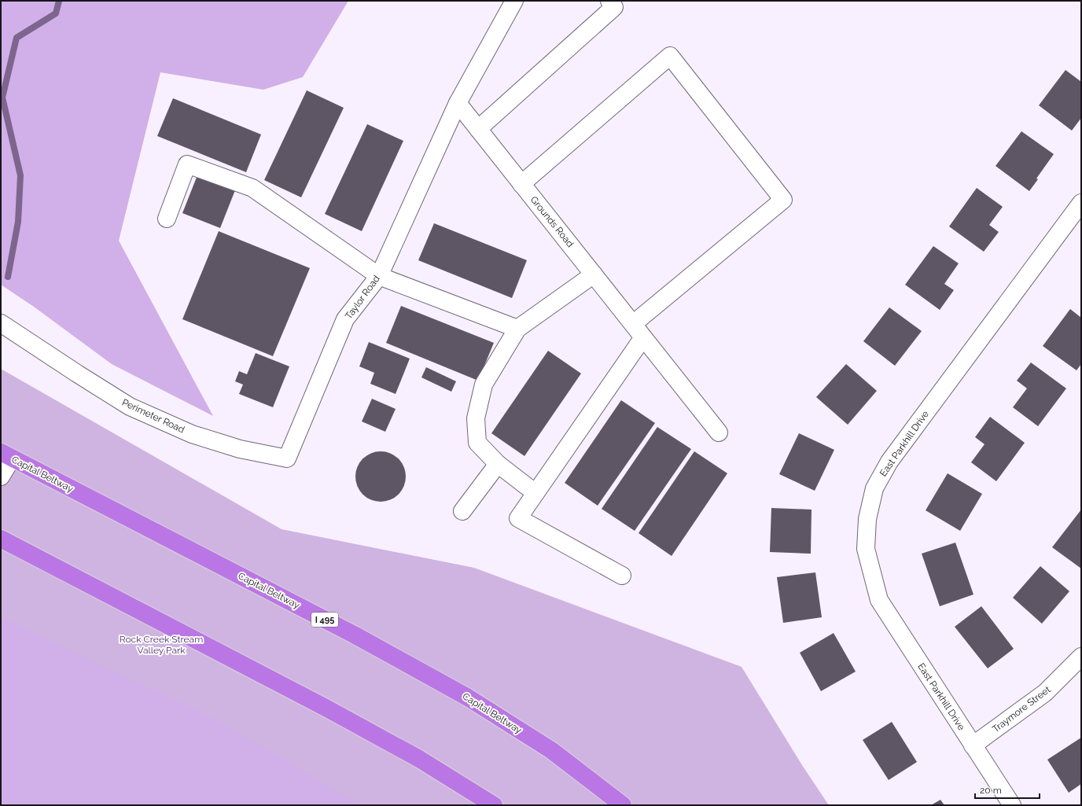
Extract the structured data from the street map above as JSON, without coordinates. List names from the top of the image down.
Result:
{
  "streets": {
    "highway": ["Capital Beltway", "I 495"],
    "street": [
      "Grounds Road",
      "Taylor Road",
      "Perimeter Road",
      "East Parkhill Drive",
      "Traymore Street"
    ]
  },
  "crossings": [
    ["Grounds Road", "Taylor Road"],
    ["Taylor Road", "Perimeter Road"],
    ["East Parkhill Drive", "Traymore Street"]
  ],
  "parks": ["Rock Creek Stream Valley Park"],
  "scale_bar": "20 m"
}
